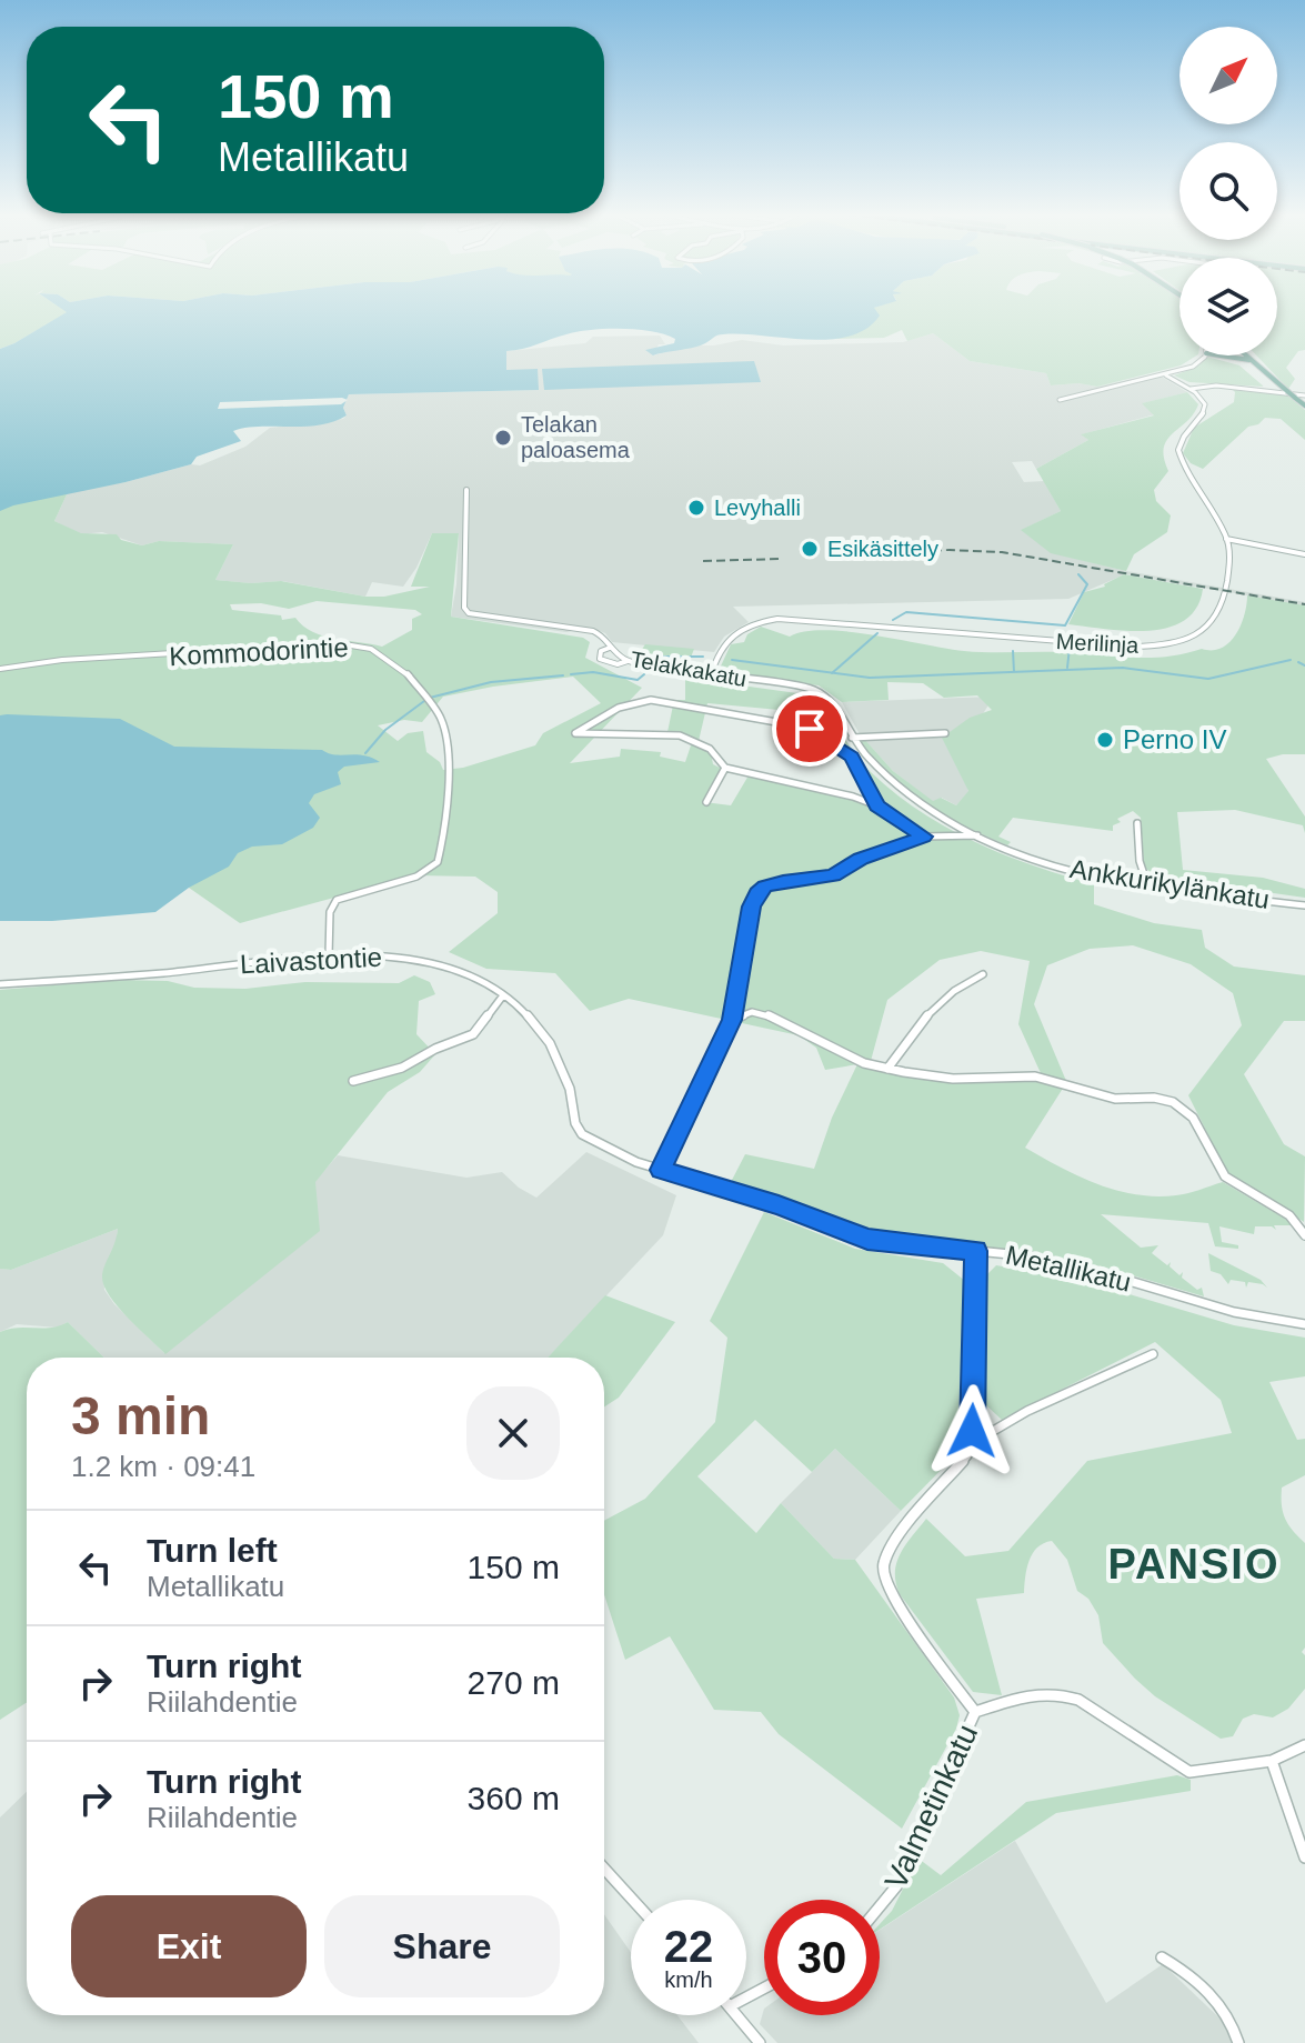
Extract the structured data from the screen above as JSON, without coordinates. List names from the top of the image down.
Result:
{
  "streets": {
    "street": [
      "Merilinja",
      "Kommodorintie",
      "Telakkakatu",
      "Ankkurikylänkatu",
      "Laivastontie",
      "Metallikatu",
      "Valmetinkatu"
    ]
  },
  "crossings": [
    ["Merilinja", "Telakkakatu"],
    ["Kommodorintie", "Laivastontie"],
    ["Telakkakatu", "Ankkurikylänkatu"],
    ["Laivastontie", "Metallikatu"]
  ],
  "districts": ["PANSIO"],
  "places": [
    "Telakan paloasema",
    "Levyhalli",
    "Esikäsittely",
    "Perno IV"
  ],
  "north": "top right",
  "page": {
    "turn": ["150 m", "Metallikatu"],
    "heading": ["3 min", "1.2 km · 09:41"],
    "list": [
      {
        "name": "Turn left",
        "note": "Metallikatu",
        "value": "150 m"
      },
      {
        "name": "Turn right",
        "note": "Riilahdentie",
        "value": "270 m"
      },
      {
        "name": "Turn right",
        "note": "Riilahdentie",
        "value": "360 m"
      }
    ],
    "buttons": ["Exit", "Share"],
    "speed": "22 km/h",
    "limit": "30"
  }
}
